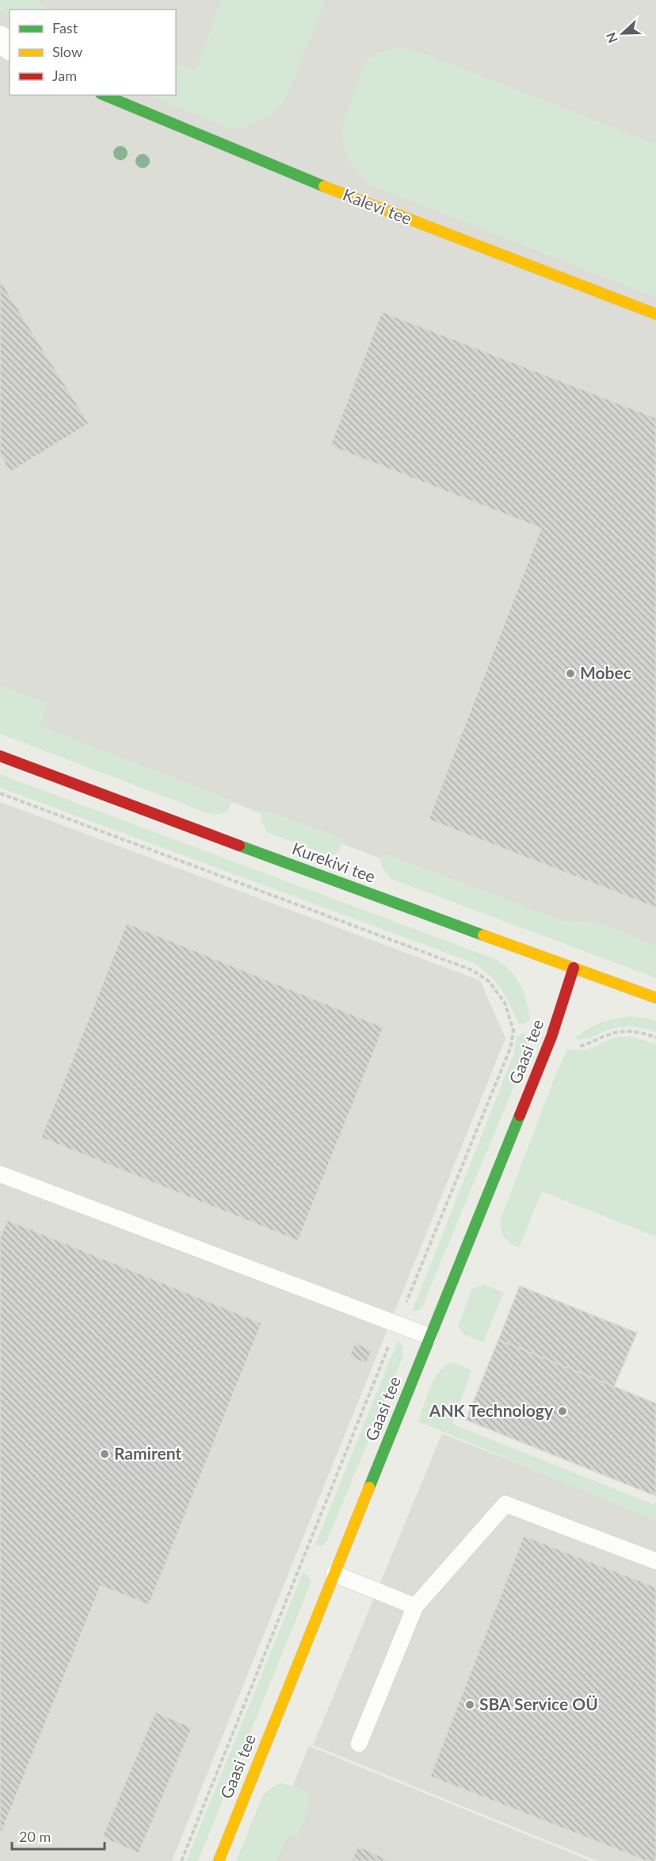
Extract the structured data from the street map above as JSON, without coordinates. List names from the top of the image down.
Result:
{
  "streets": {
    "street": ["Kalevi tee", "Kurekivi tee", "Gaasi tee"]
  },
  "crossings": [
    ["Kurekivi tee", "Gaasi tee"]
  ],
  "places": [
    "Mobec",
    "ANK Technology",
    "Ramirent",
    "SBA Service OÜ"
  ],
  "legend": ["Fast", "Slow", "Jam"],
  "scale_bar": "20 m",
  "north": "left"
}
